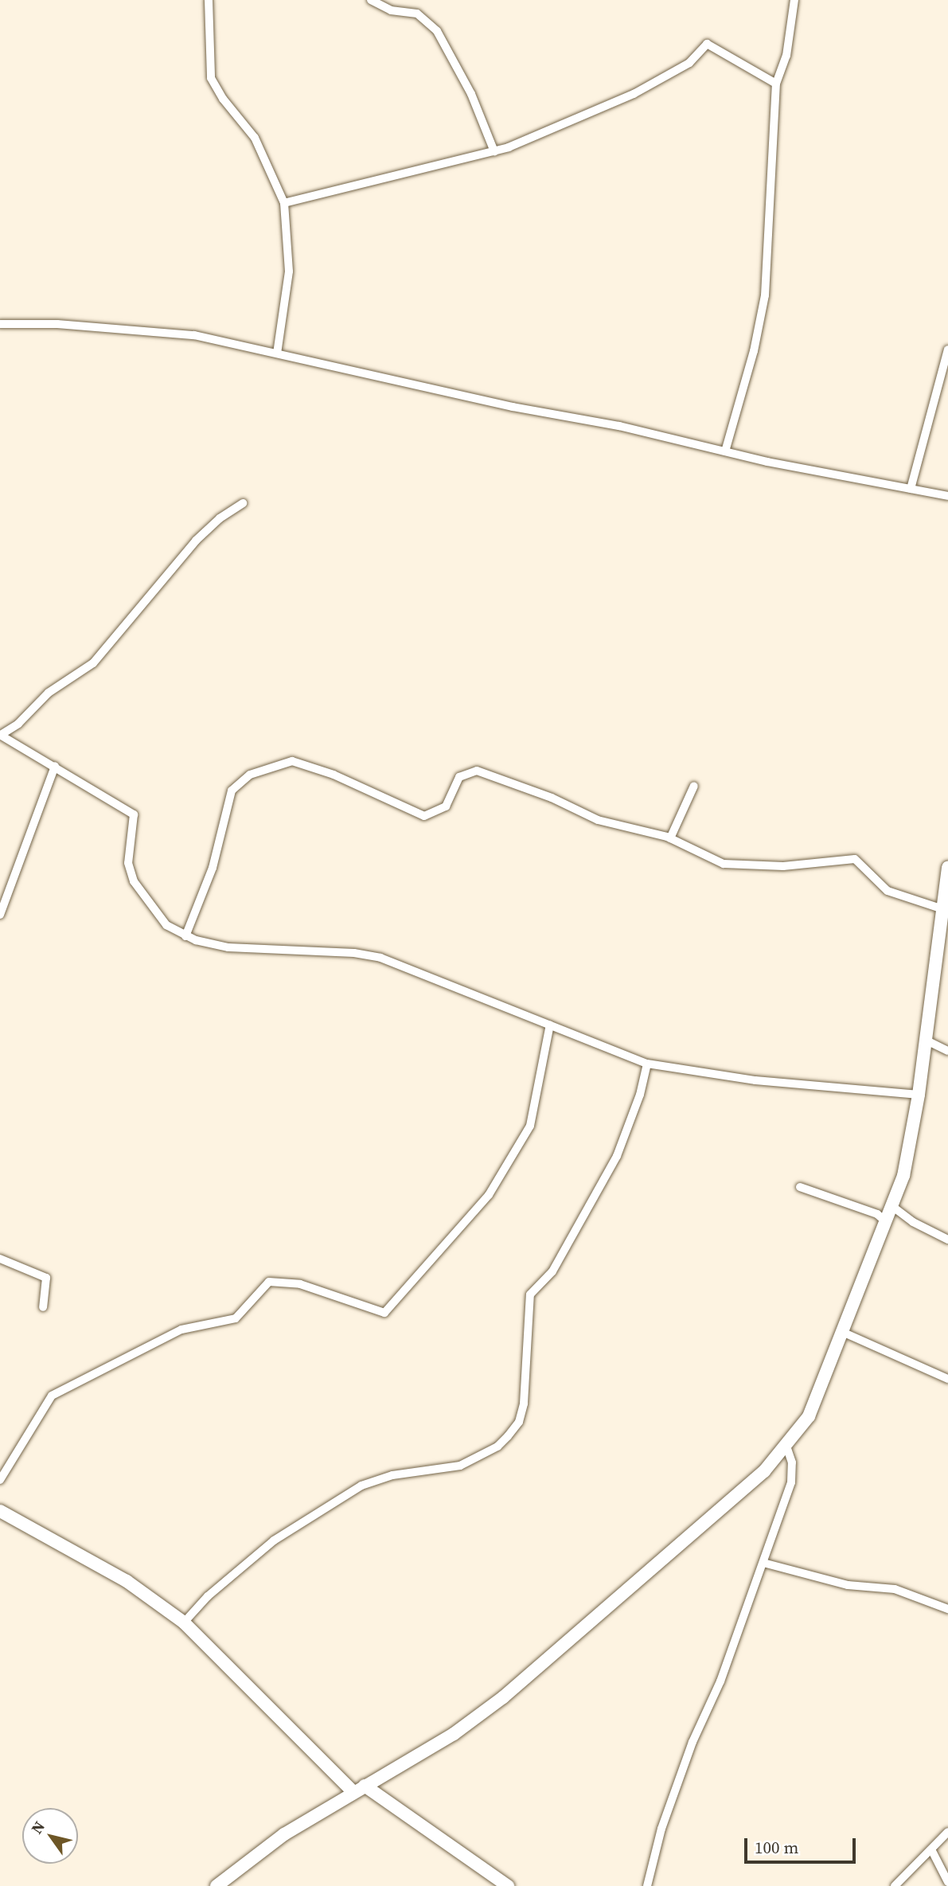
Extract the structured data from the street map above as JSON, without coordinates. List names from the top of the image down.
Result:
{
  "scale_bar": "100 m",
  "north": "top left"
}
